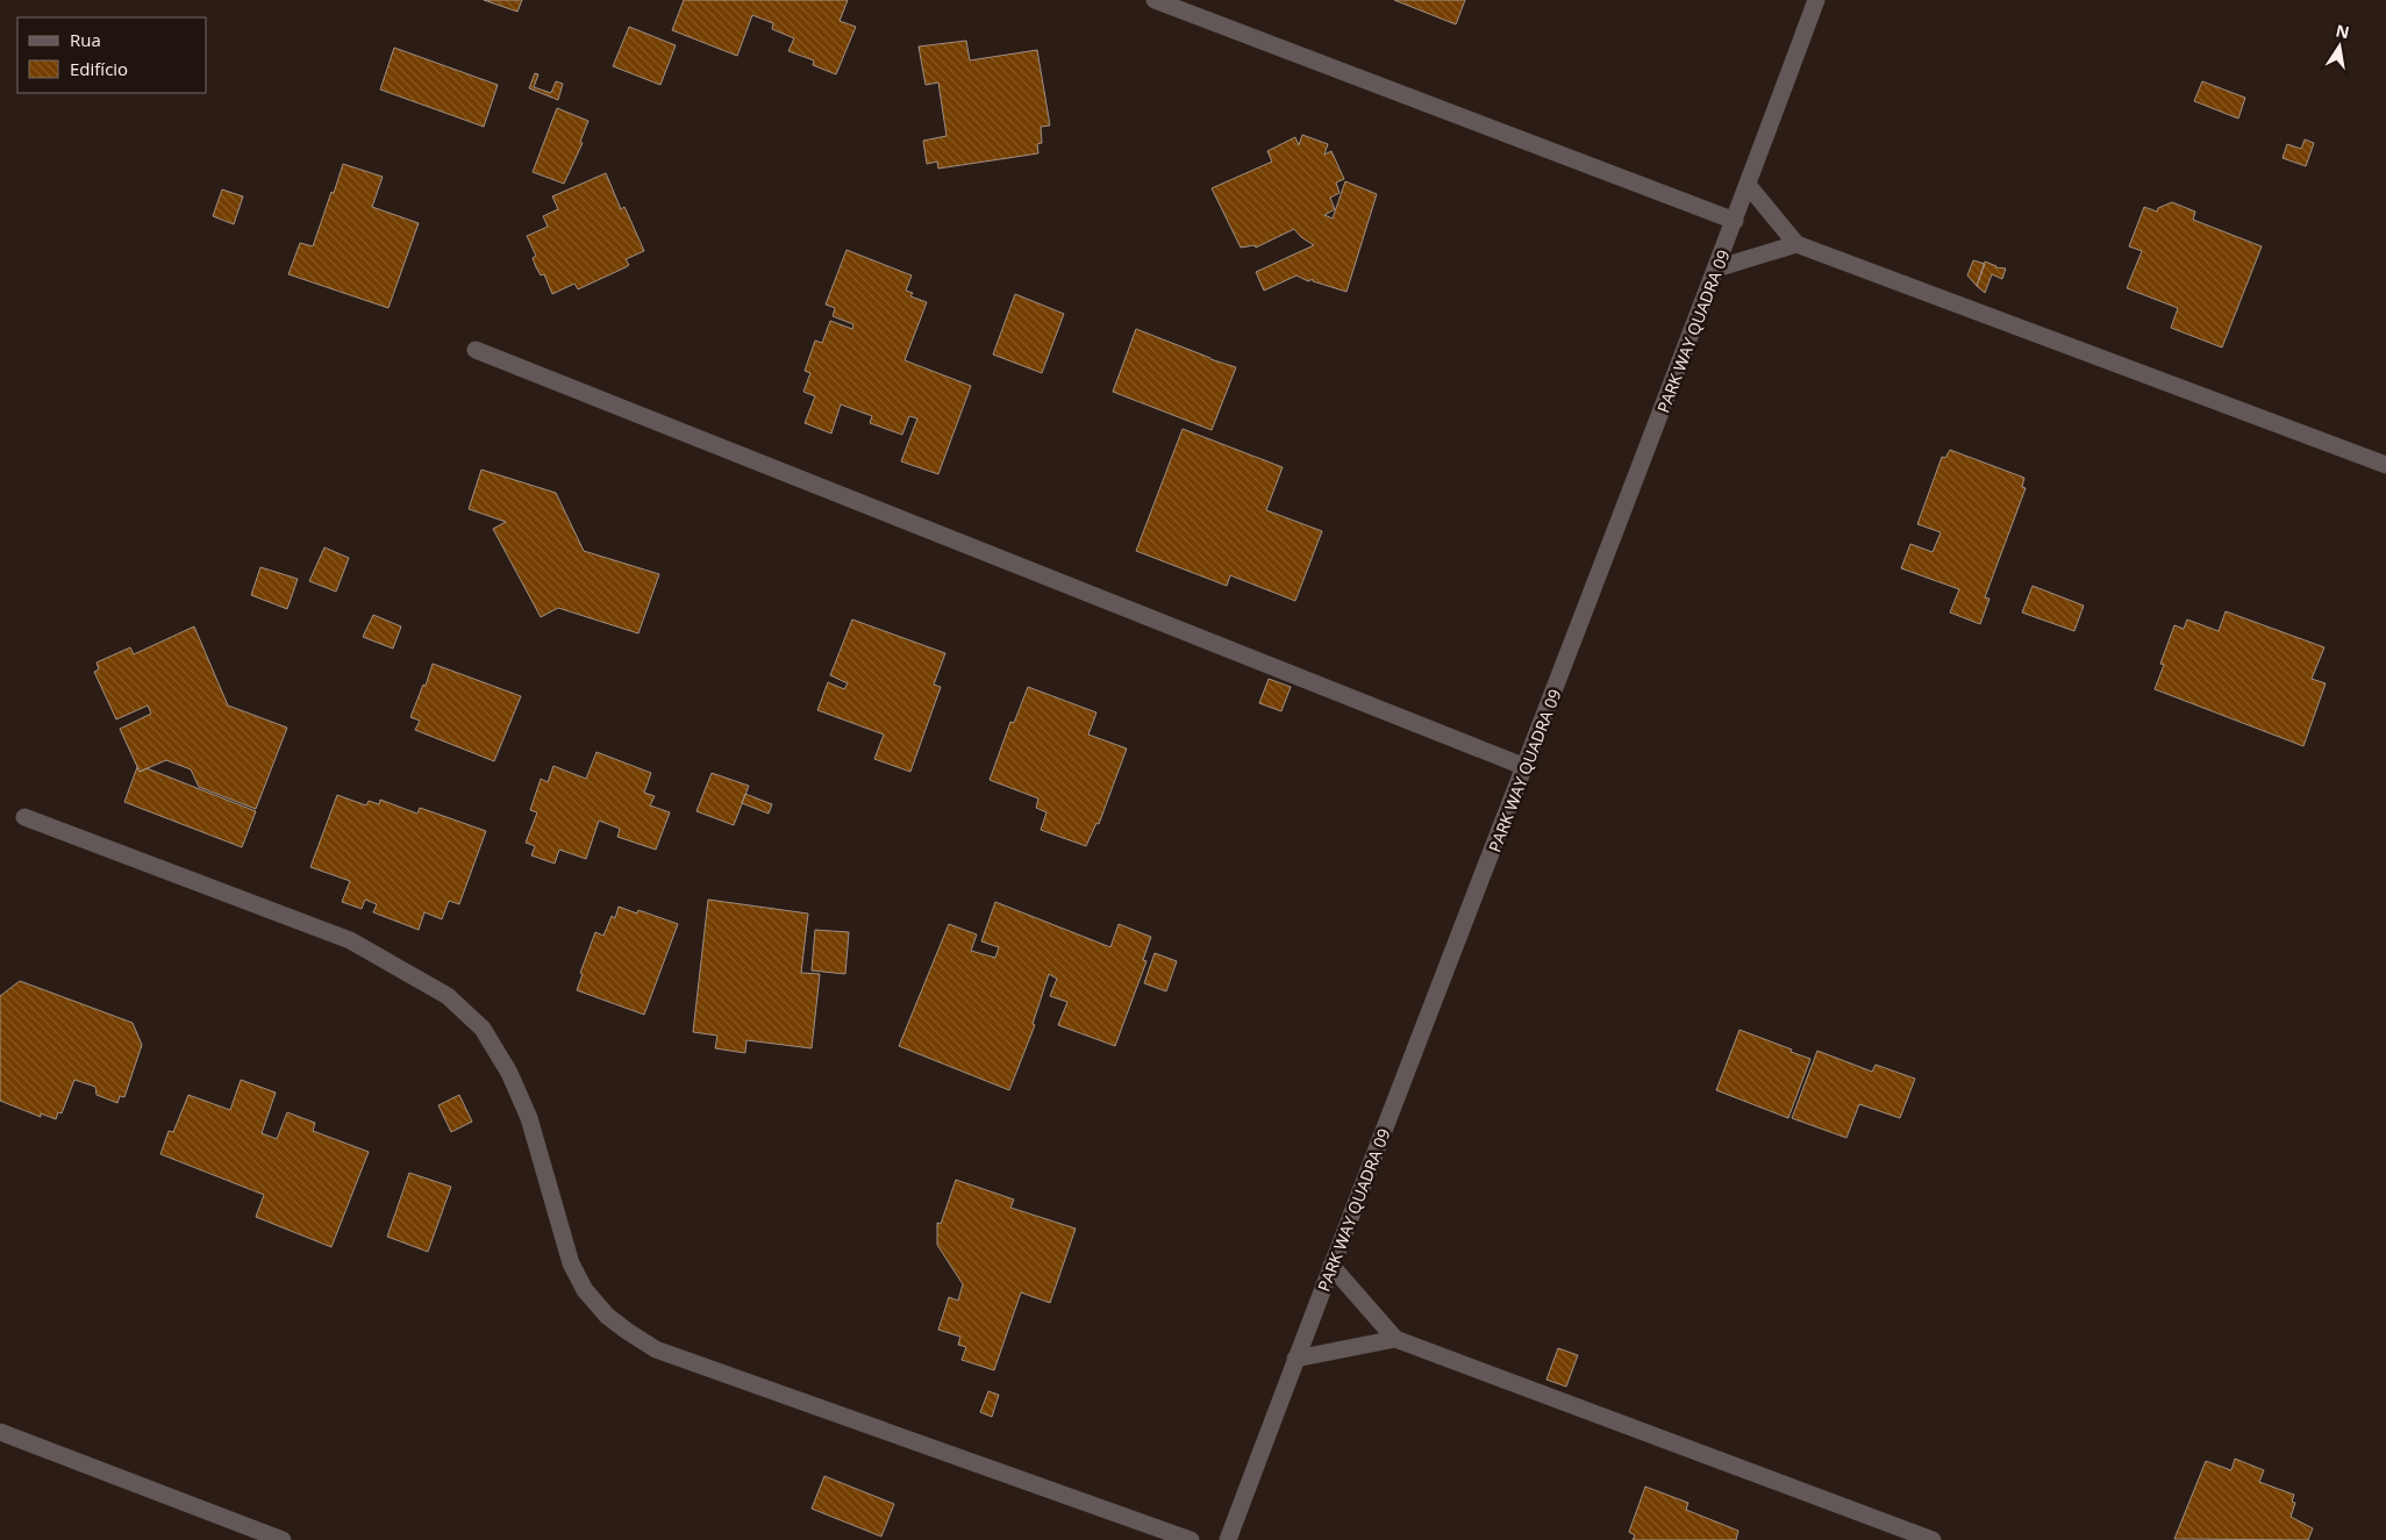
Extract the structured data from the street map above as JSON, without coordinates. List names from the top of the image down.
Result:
{
  "streets": {
    "street": ["PARK WAY QUADRA 09"]
  },
  "legend": ["Rua", "Edifício"],
  "north": "top"
}
